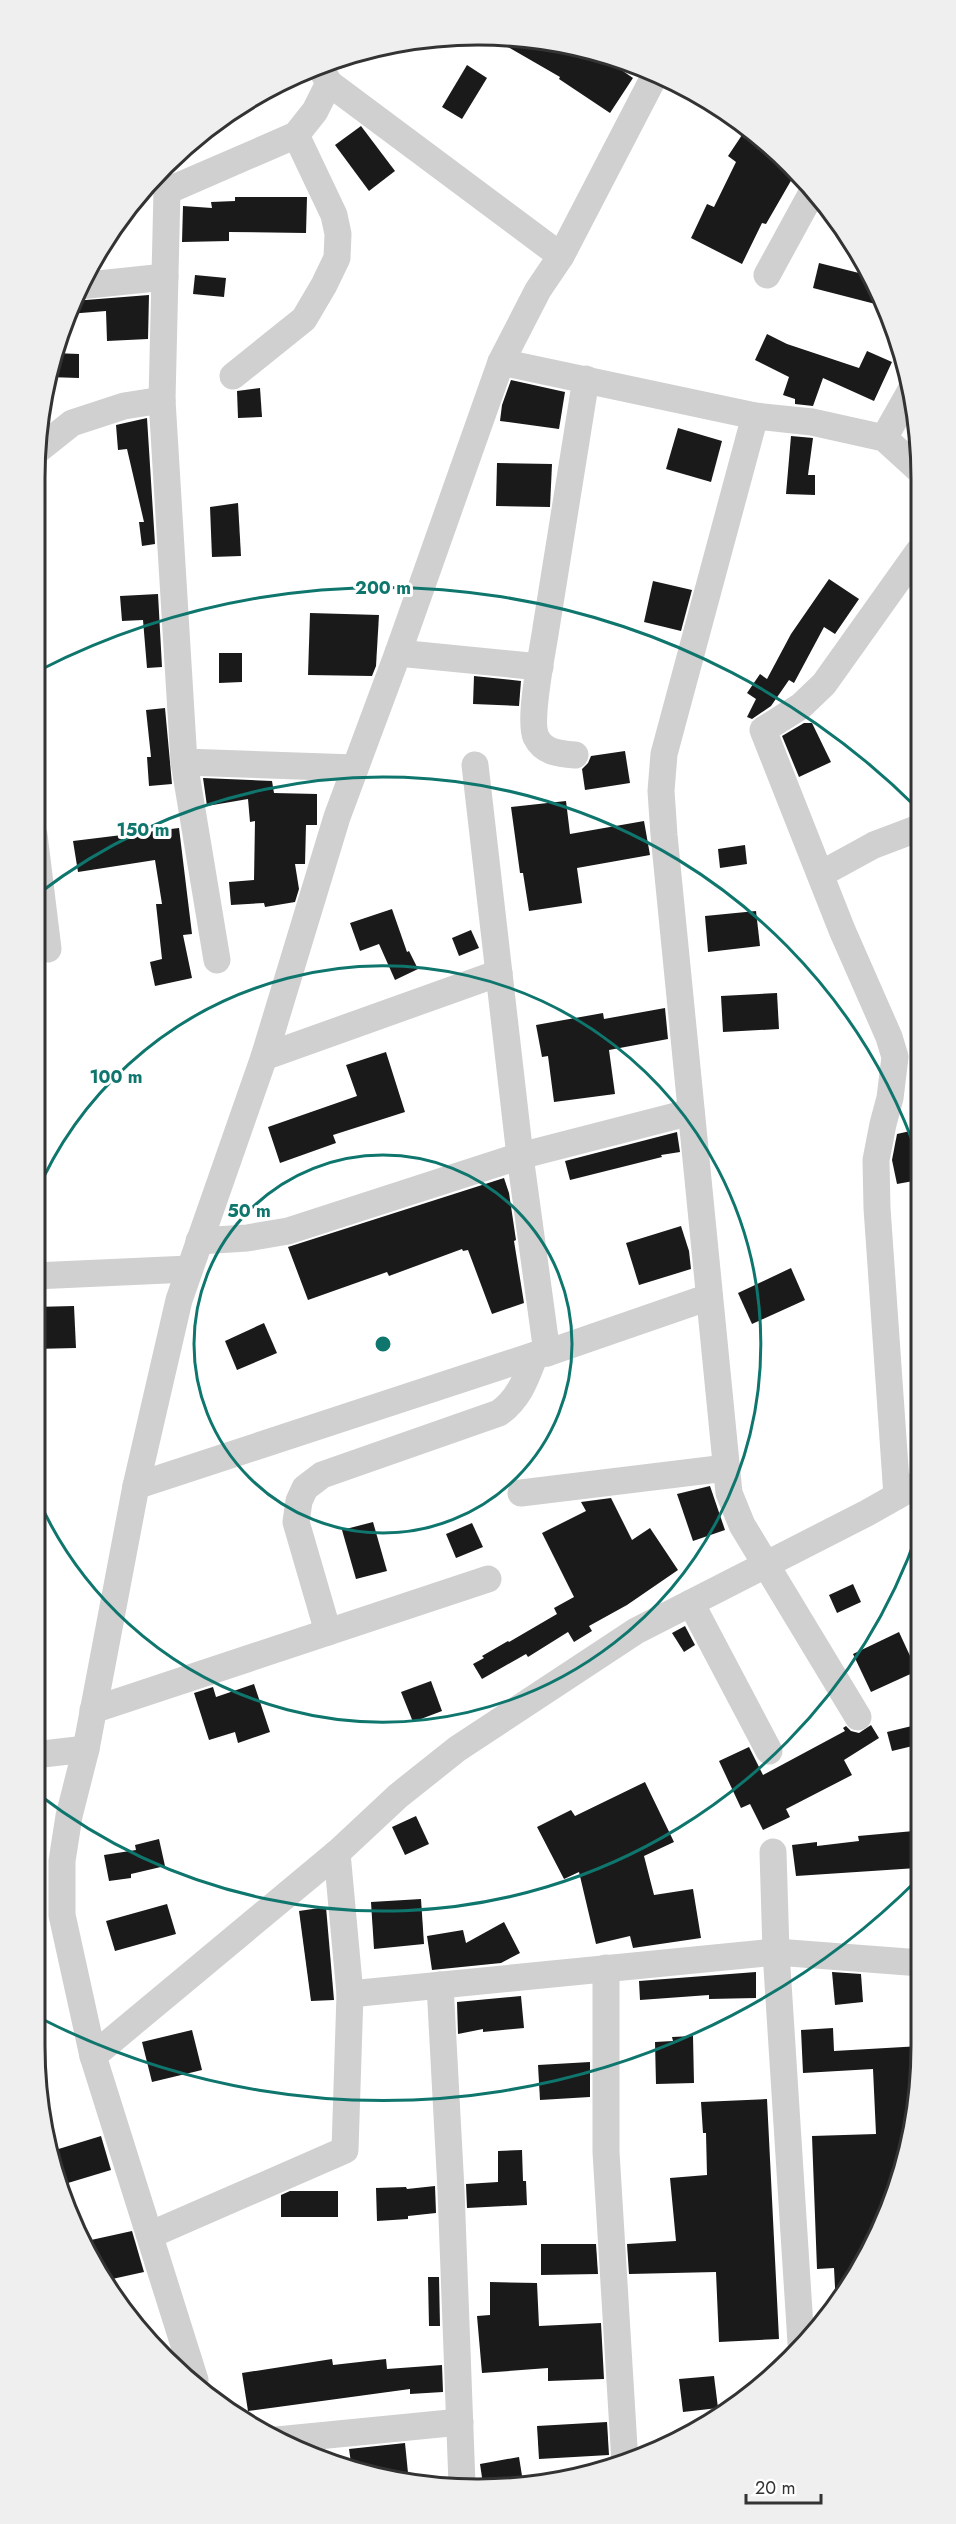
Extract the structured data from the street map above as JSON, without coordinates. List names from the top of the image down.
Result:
{
  "scale_bar": "20 m",
  "rings": [
    "200 m",
    "150 m",
    "100 m",
    "50 m"
  ]
}
